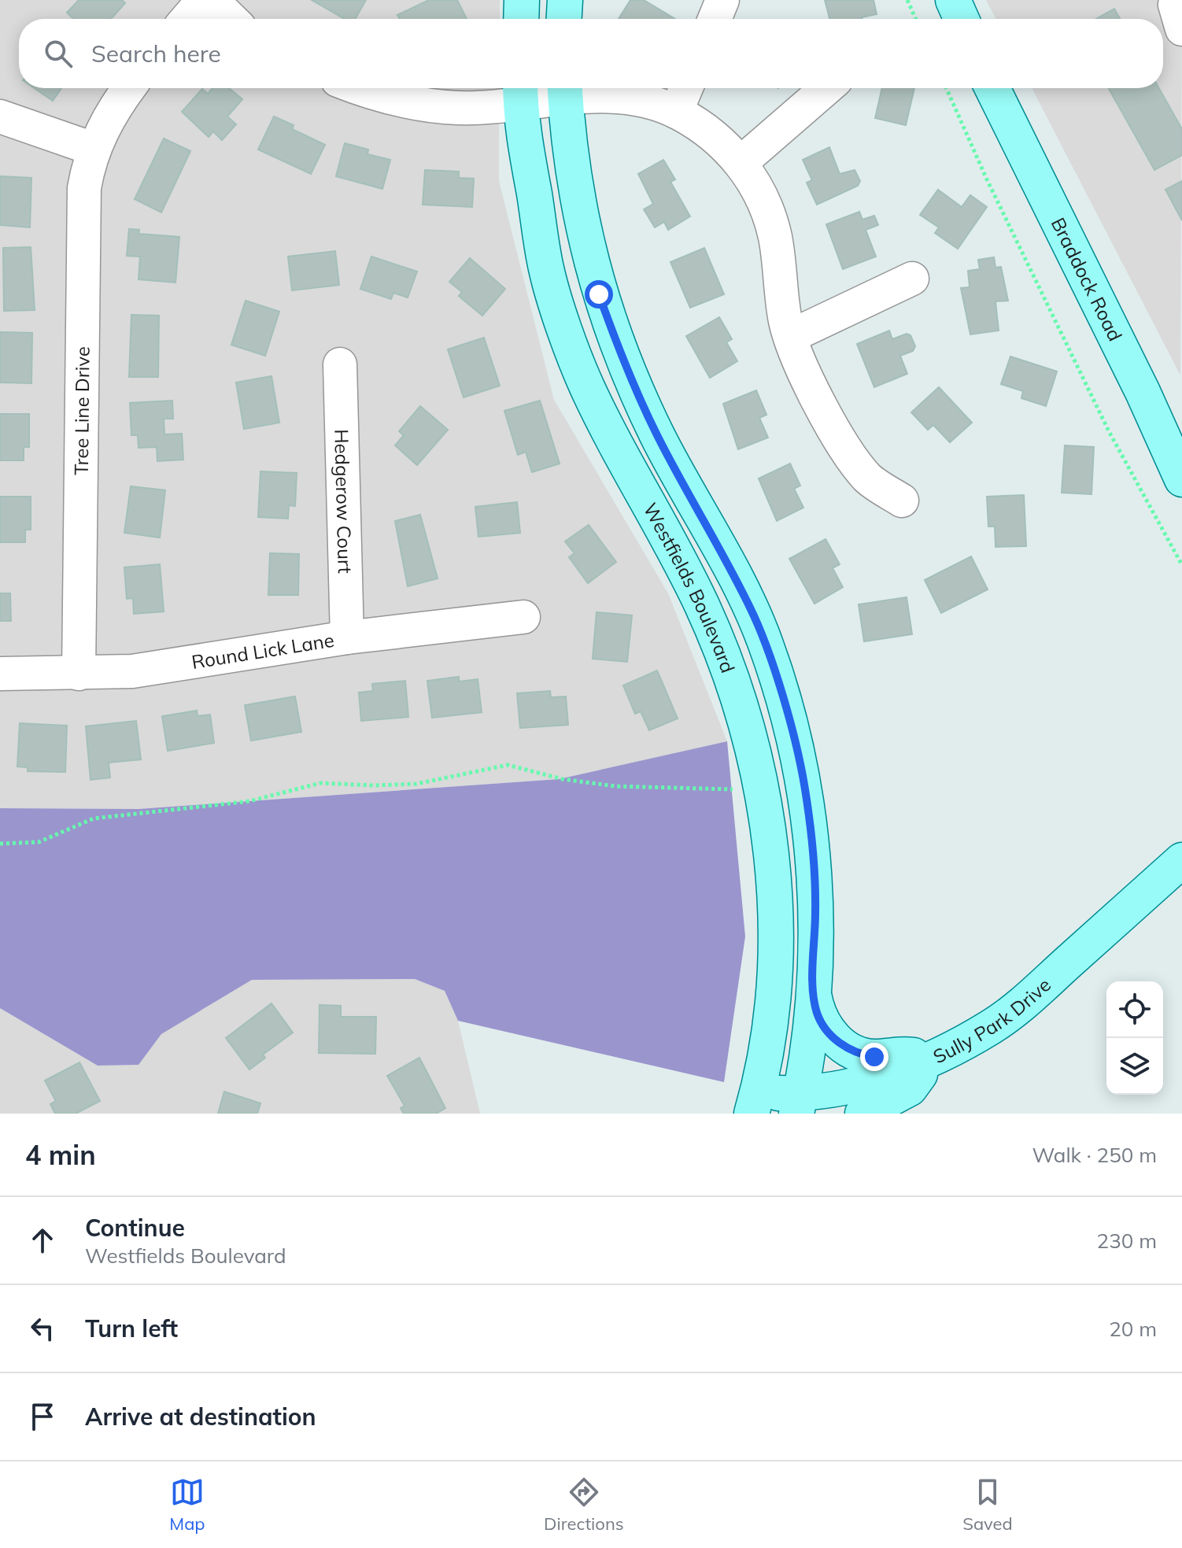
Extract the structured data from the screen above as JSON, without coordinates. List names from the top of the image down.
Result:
{
  "streets": {
    "main road": ["Braddock Road", "Westfields Boulevard", "Sully Park Drive"],
    "street": ["Tree Line Drive", "Hedgerow Court", "Round Lick Lane"]
  },
  "crossings": [
    ["Tree Line Drive", "Round Lick Lane"],
    ["Hedgerow Court", "Round Lick Lane"],
    ["Westfields Boulevard", "Sully Park Drive"]
  ],
  "page": {
    "search": "Search here",
    "heading": ["4 min", "Walk · 250 m"],
    "list": [
      ["Continue", "Westfields Boulevard", "230 m"],
      ["Turn left", "20 m"],
      "Arrive at destination"
    ],
    "nav": ["Map", "Directions", "Saved"]
  }
}
